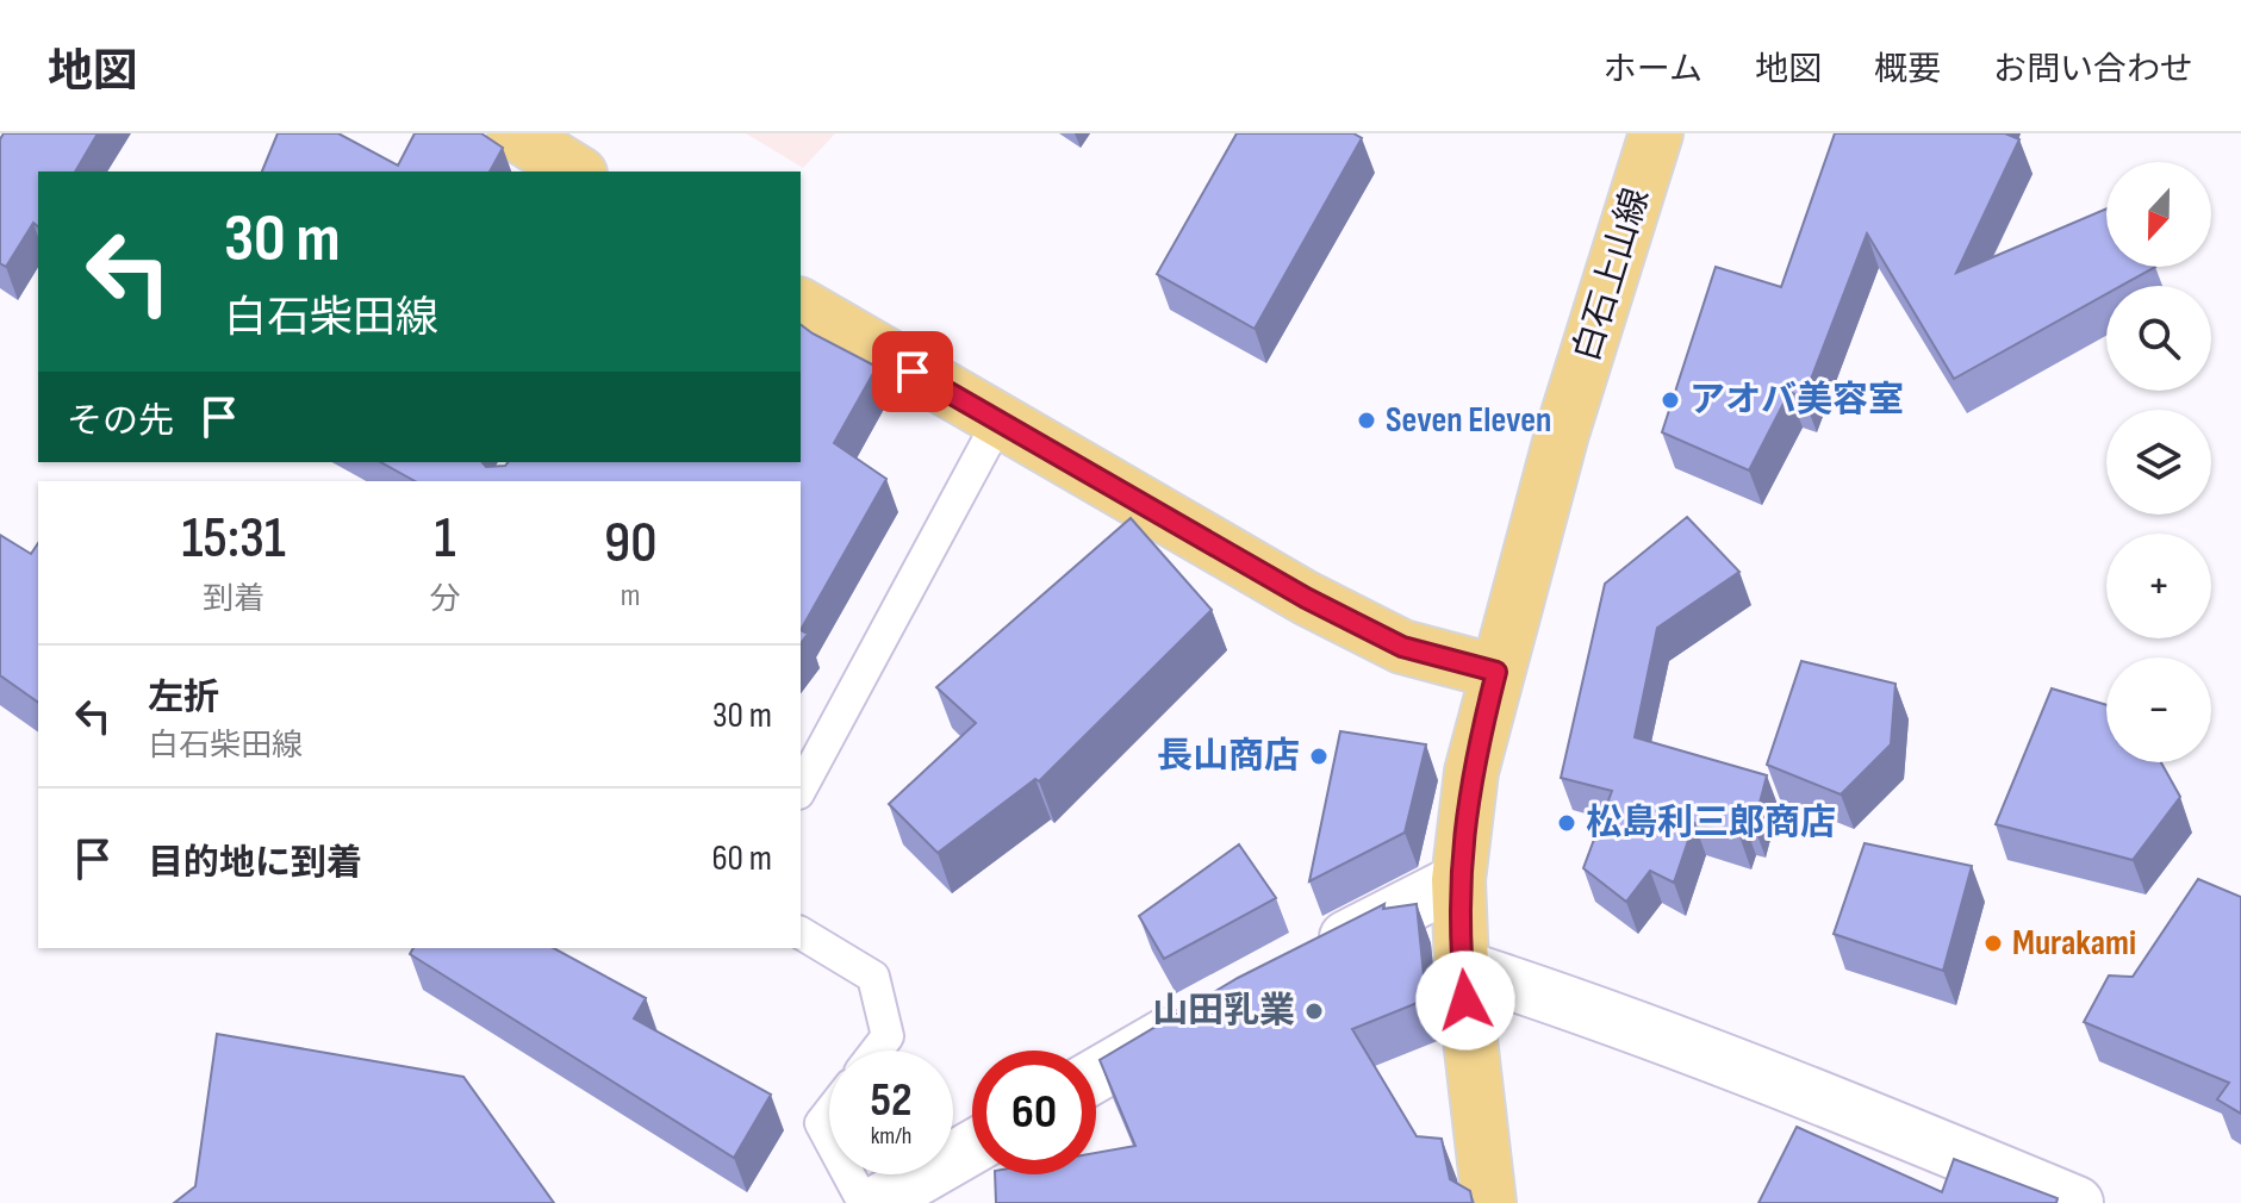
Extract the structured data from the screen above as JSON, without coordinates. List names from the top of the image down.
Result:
{
  "streets": {
    "main road": ["白石上山線"]
  },
  "places": [
    "アオバ美容室",
    "Seven Eleven",
    "長山商店",
    "松島利三郎商店",
    "Murakami",
    "山田乳業"
  ],
  "north": "bottom",
  "page": {
    "header": "地図",
    "nav": [
      "ホーム",
      "地図",
      "概要",
      "お問い合わせ"
    ],
    "map_buttons": ["+", "−"],
    "turn": ["30 m", "白石柴田線"],
    "then": "その先",
    "eta": [
      "15:31",
      "到着",
      "1",
      "分",
      "90",
      "m"
    ],
    "list": [
      {
        "name": "左折",
        "note": "白石柴田線",
        "value": "30 m"
      },
      {
        "name": "目的地に到着",
        "value": "60 m"
      }
    ],
    "speed": "52 km/h",
    "limit": "60"
  }
}
